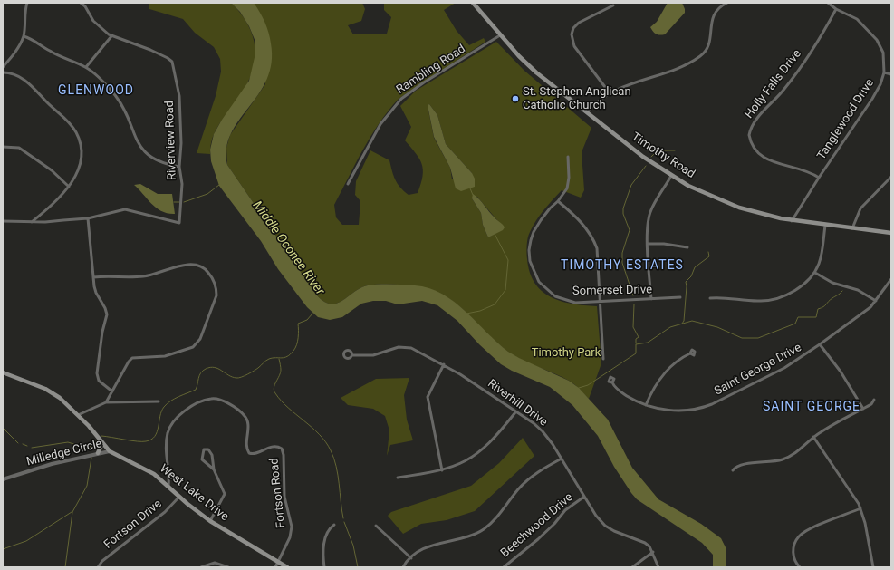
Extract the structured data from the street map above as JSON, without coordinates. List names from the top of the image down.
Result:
{
  "streets": {
    "main road": ["Timothy Road", "West Lake Drive"],
    "street": [
      "Rambling Road",
      "Holly Falls Drive",
      "Tanglewood Drive",
      "Riverview Road",
      "Somerset Drive",
      "Saint George Drive",
      "Riverhill Drive",
      "Milledge Circle",
      "Fortson Road",
      "Fortson Drive",
      "Beechwood Drive"
    ]
  },
  "crossings": [
    ["Rambling Road", "Timothy Road"],
    ["Holly Falls Drive", "Tanglewood Drive"],
    ["Tanglewood Drive", "Timothy Road"],
    ["Riverhill Drive", "Beechwood Drive"],
    ["Milledge Circle", "West Lake Drive"],
    ["West Lake Drive", "Fortson Road"],
    ["West Lake Drive", "Fortson Drive"]
  ],
  "districts": ["GLENWOOD", "TIMOTHY ESTATES", "SAINT GEORGE"],
  "water": ["Middle Oconee River"],
  "parks": ["Timothy Park"],
  "places": ["St. Stephen Anglican Catholic Church"]
}
